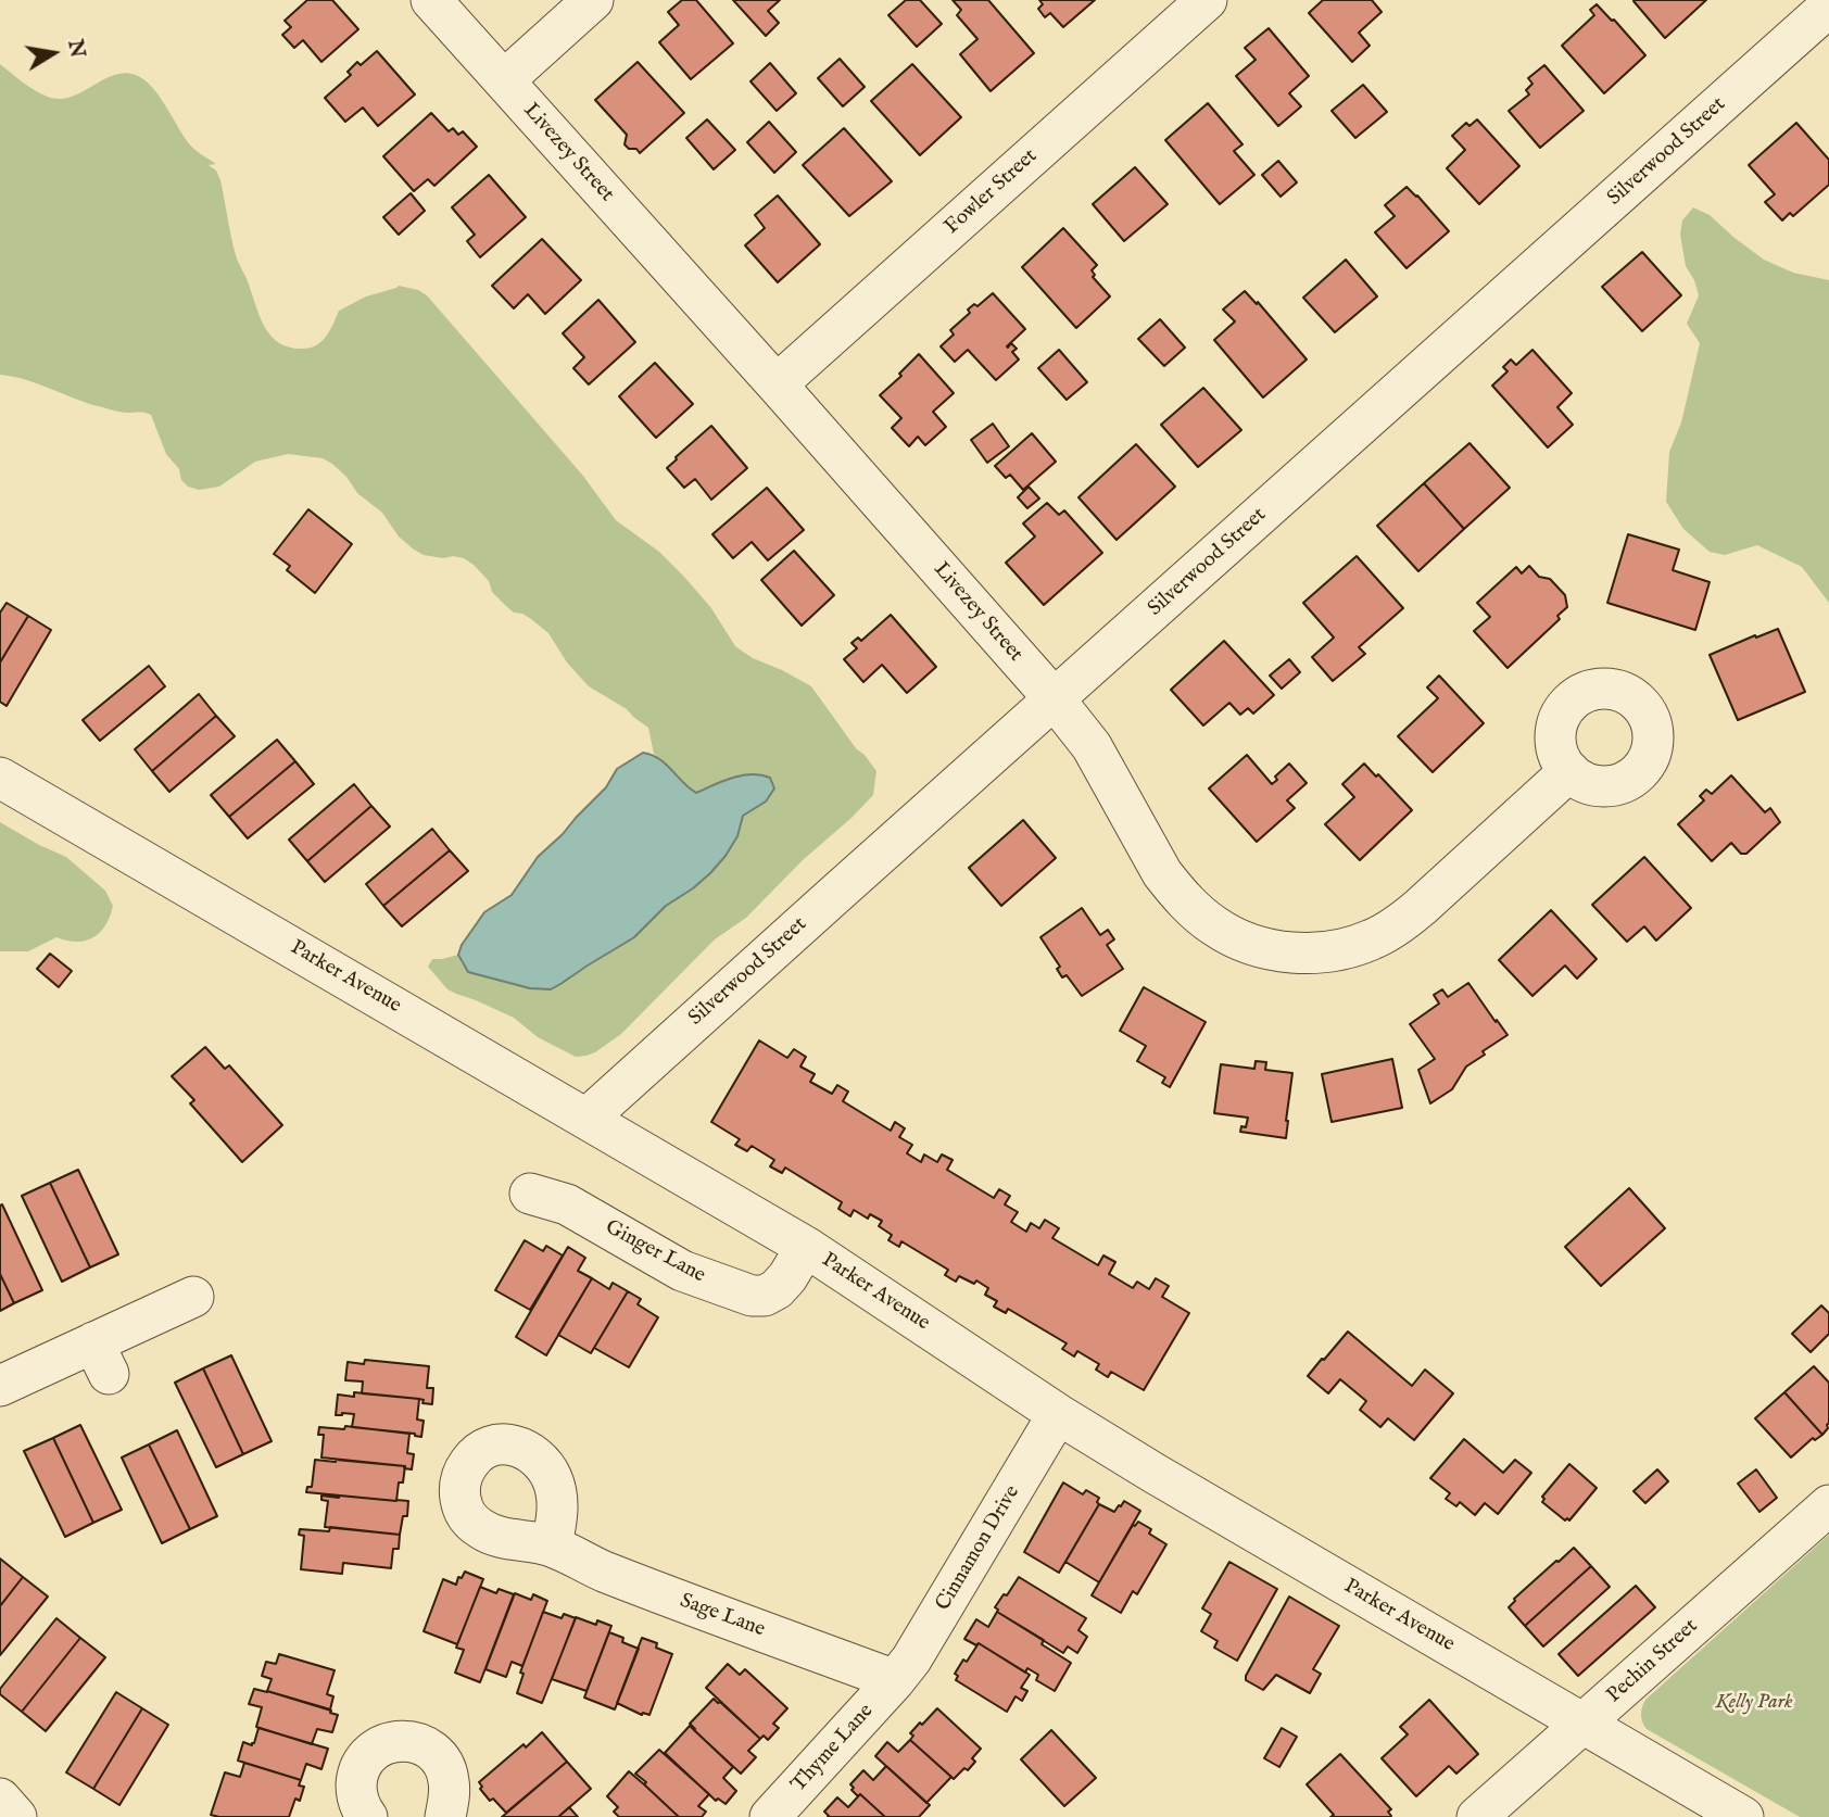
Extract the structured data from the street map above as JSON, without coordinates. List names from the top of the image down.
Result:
{
  "streets": {
    "street": [
      "Silverwood Street",
      "Livezey Street",
      "Fowler Street",
      "Parker Avenue",
      "Ginger Lane",
      "Cinnamon Drive",
      "Sage Lane",
      "Pechin Street",
      "Thyme Lane"
    ]
  },
  "crossings": [
    ["Silverwood Street", "Livezey Street"],
    ["Silverwood Street", "Parker Avenue"],
    ["Livezey Street", "Fowler Street"],
    ["Parker Avenue", "Ginger Lane"],
    ["Parker Avenue", "Cinnamon Drive"],
    ["Parker Avenue", "Pechin Street"],
    ["Cinnamon Drive", "Sage Lane"],
    ["Cinnamon Drive", "Thyme Lane"],
    ["Sage Lane", "Thyme Lane"]
  ],
  "parks": ["Kelly Park"],
  "north": "right"
}
